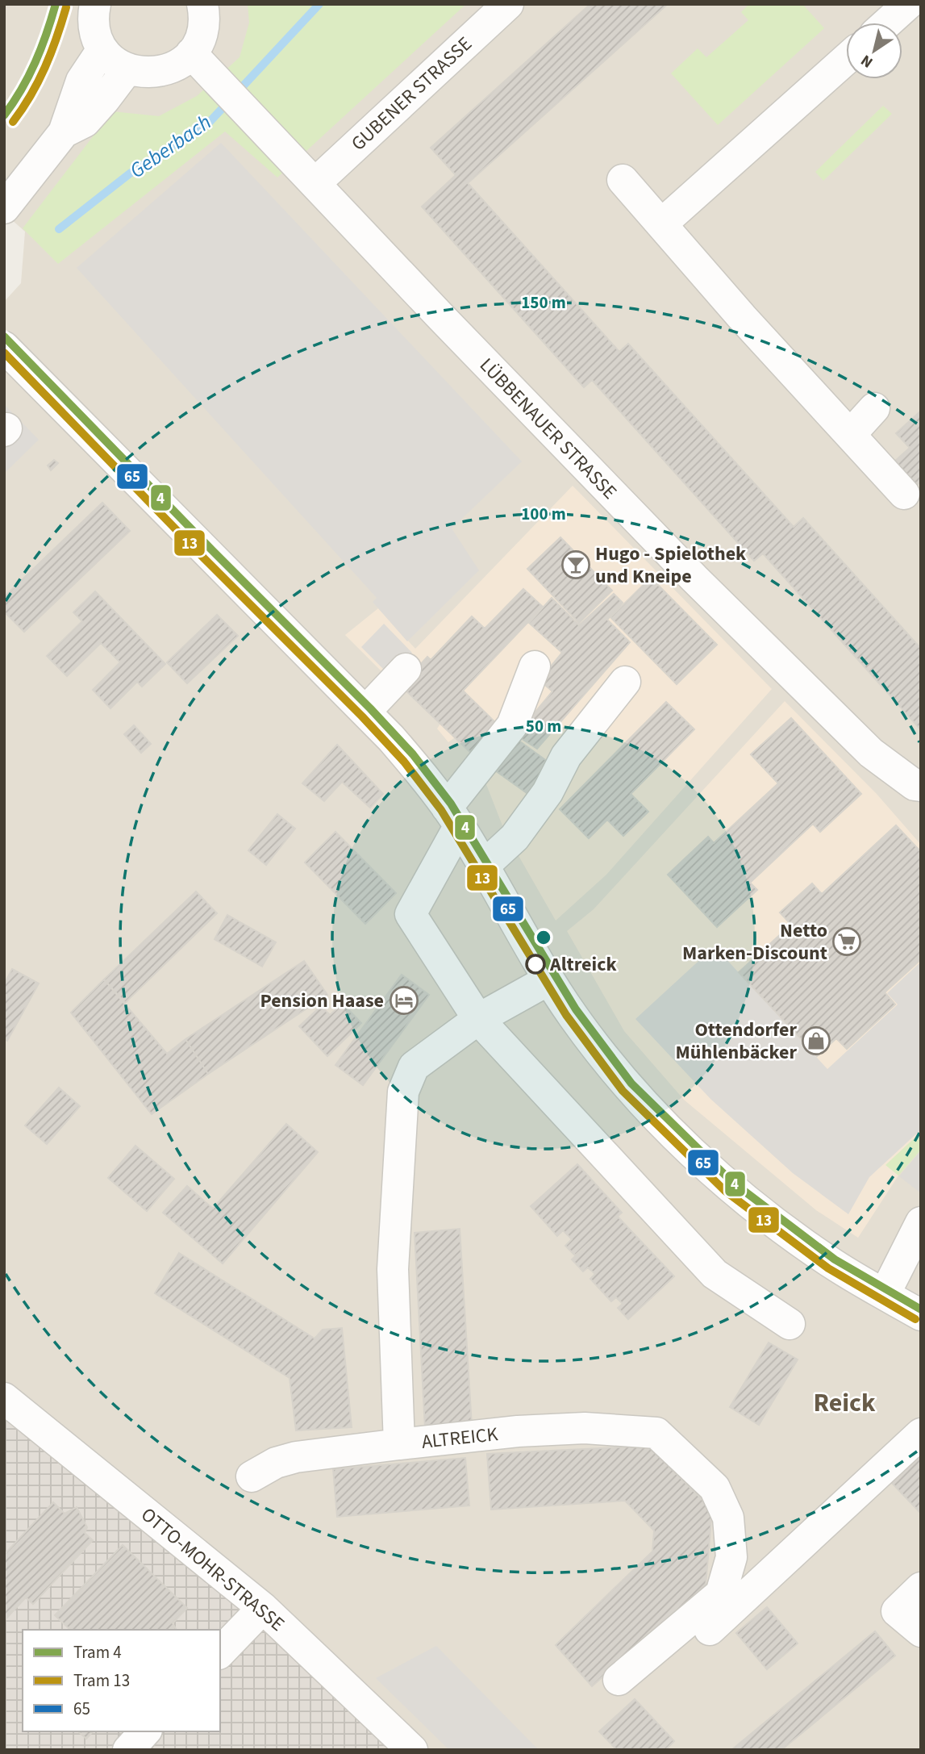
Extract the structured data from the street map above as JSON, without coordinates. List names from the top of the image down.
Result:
{
  "streets": {
    "street": [
      "GUBENER STRASSE",
      "LÜBBENAUER STRASSE",
      "ALTREICK",
      "OTTO-MOHR-STRASSE"
    ]
  },
  "crossings": [
    ["GUBENER STRASSE", "LÜBBENAUER STRASSE"]
  ],
  "districts": ["Reick"],
  "water": ["Geberbach"],
  "places": {
    "bar": ["Hugo - Spielothek und Kneipe"],
    "supermarket": ["Netto Marken-Discount"],
    "other": ["Altreick"],
    "hotel": ["Pension Haase"],
    "shop": ["Ottendorfer Mühlenbäcker"]
  },
  "lines": ["tram line 4", "tram line 13", "transit line 65"],
  "legend": ["Tram 4", "Tram 13", "65"],
  "north": "bottom left",
  "rings": ["150 m", "100 m", "50 m"]
}
